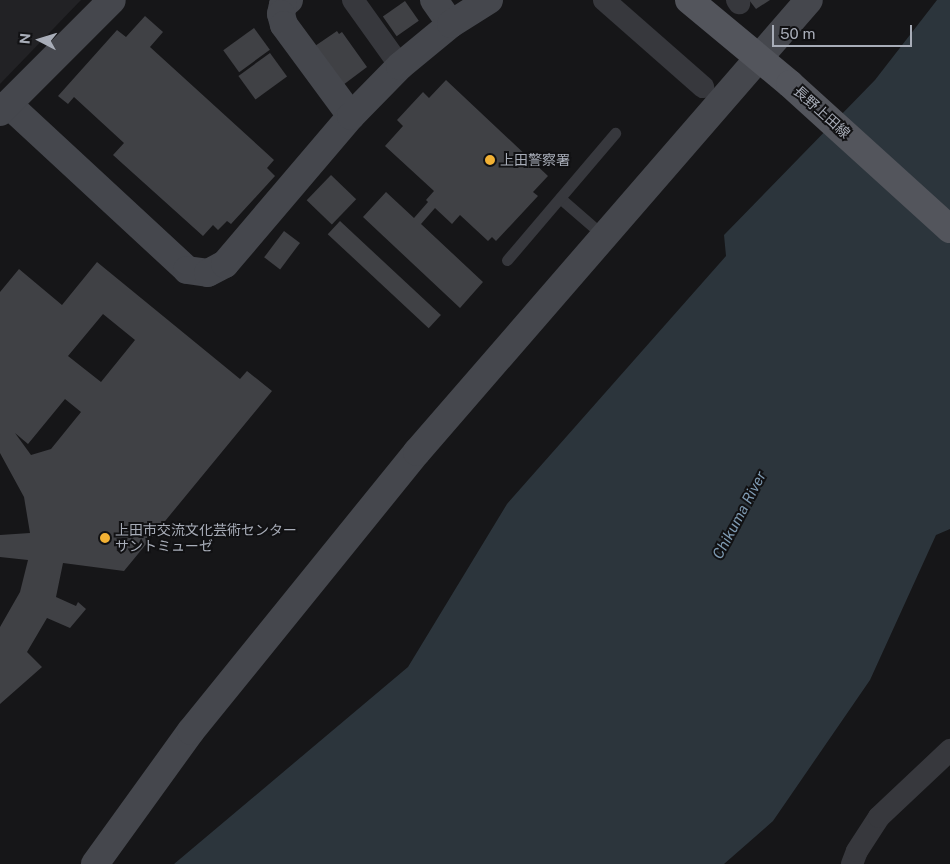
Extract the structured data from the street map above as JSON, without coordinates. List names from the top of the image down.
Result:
{
  "streets": {
    "main road": ["長野上田線"]
  },
  "water": ["Chikuma River"],
  "places": ["上田警察署", "上田市交流文化芸術センター サントミューゼ"],
  "scale_bar": "50 m",
  "north": "left"
}
